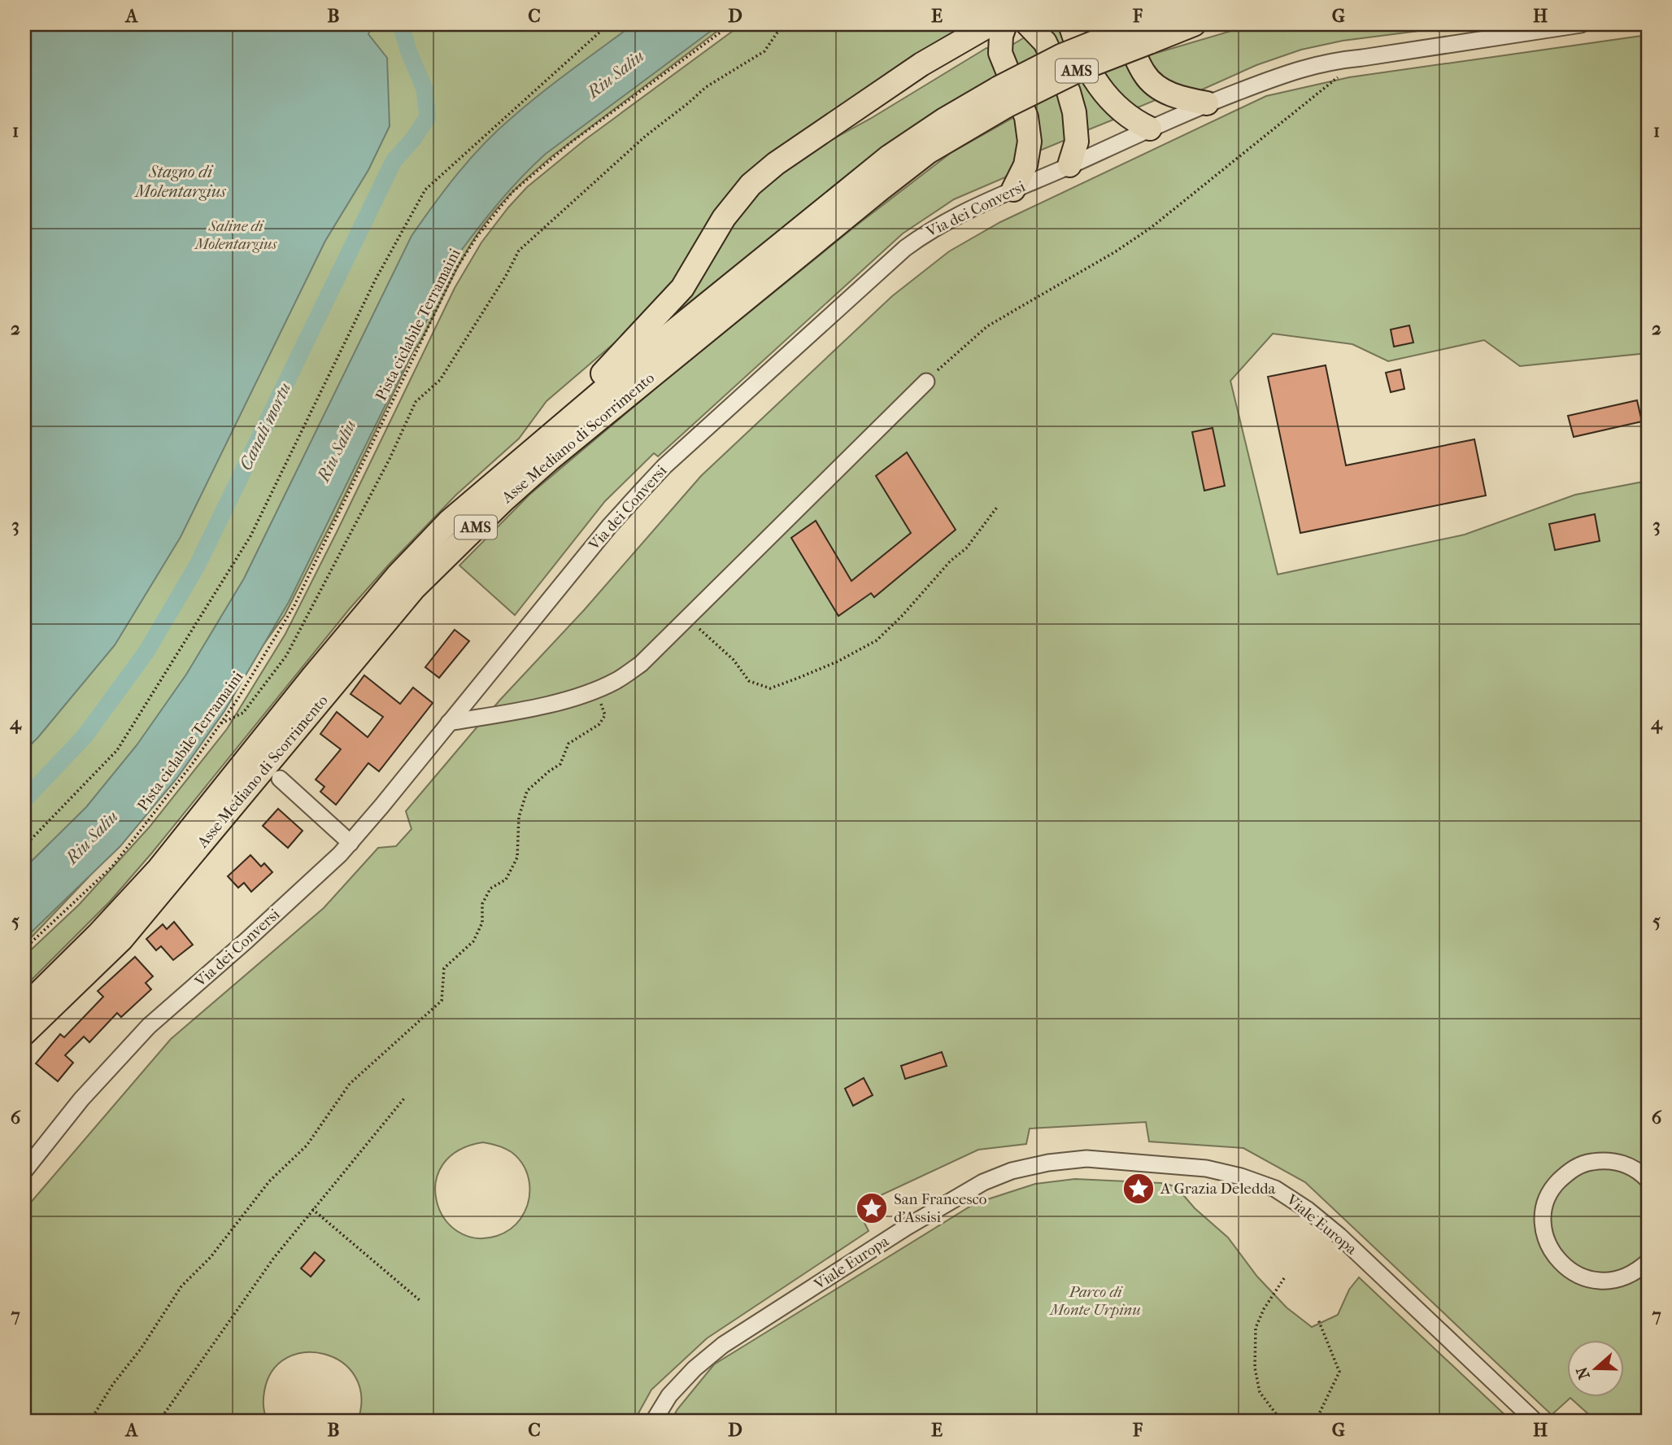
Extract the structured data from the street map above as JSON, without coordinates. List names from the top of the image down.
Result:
{
  "streets": {
    "highway": ["AMS", "Asse Mediano di Scorrimento"],
    "street": ["Via dei Conversi", "Viale Europa"],
    "path": ["Pista ciclabile Terramaini"]
  },
  "water": ["Riu Saliu", "Stagno di Molentargius", "Canali mortu"],
  "parks": ["Saline di Molentargius", "Parco di Monte Urpinu"],
  "places": {
    "place": ["A Grazia Deledda", "San Francesco d'Assisi"]
  },
  "north": "left",
  "grid": {
    "columns": [
      "A",
      "B",
      "C",
      "D",
      "E",
      "F",
      "G",
      "H"
    ],
    "rows": [
      "1",
      "2",
      "3",
      "4",
      "5",
      "6",
      "7"
    ]
  }
}
